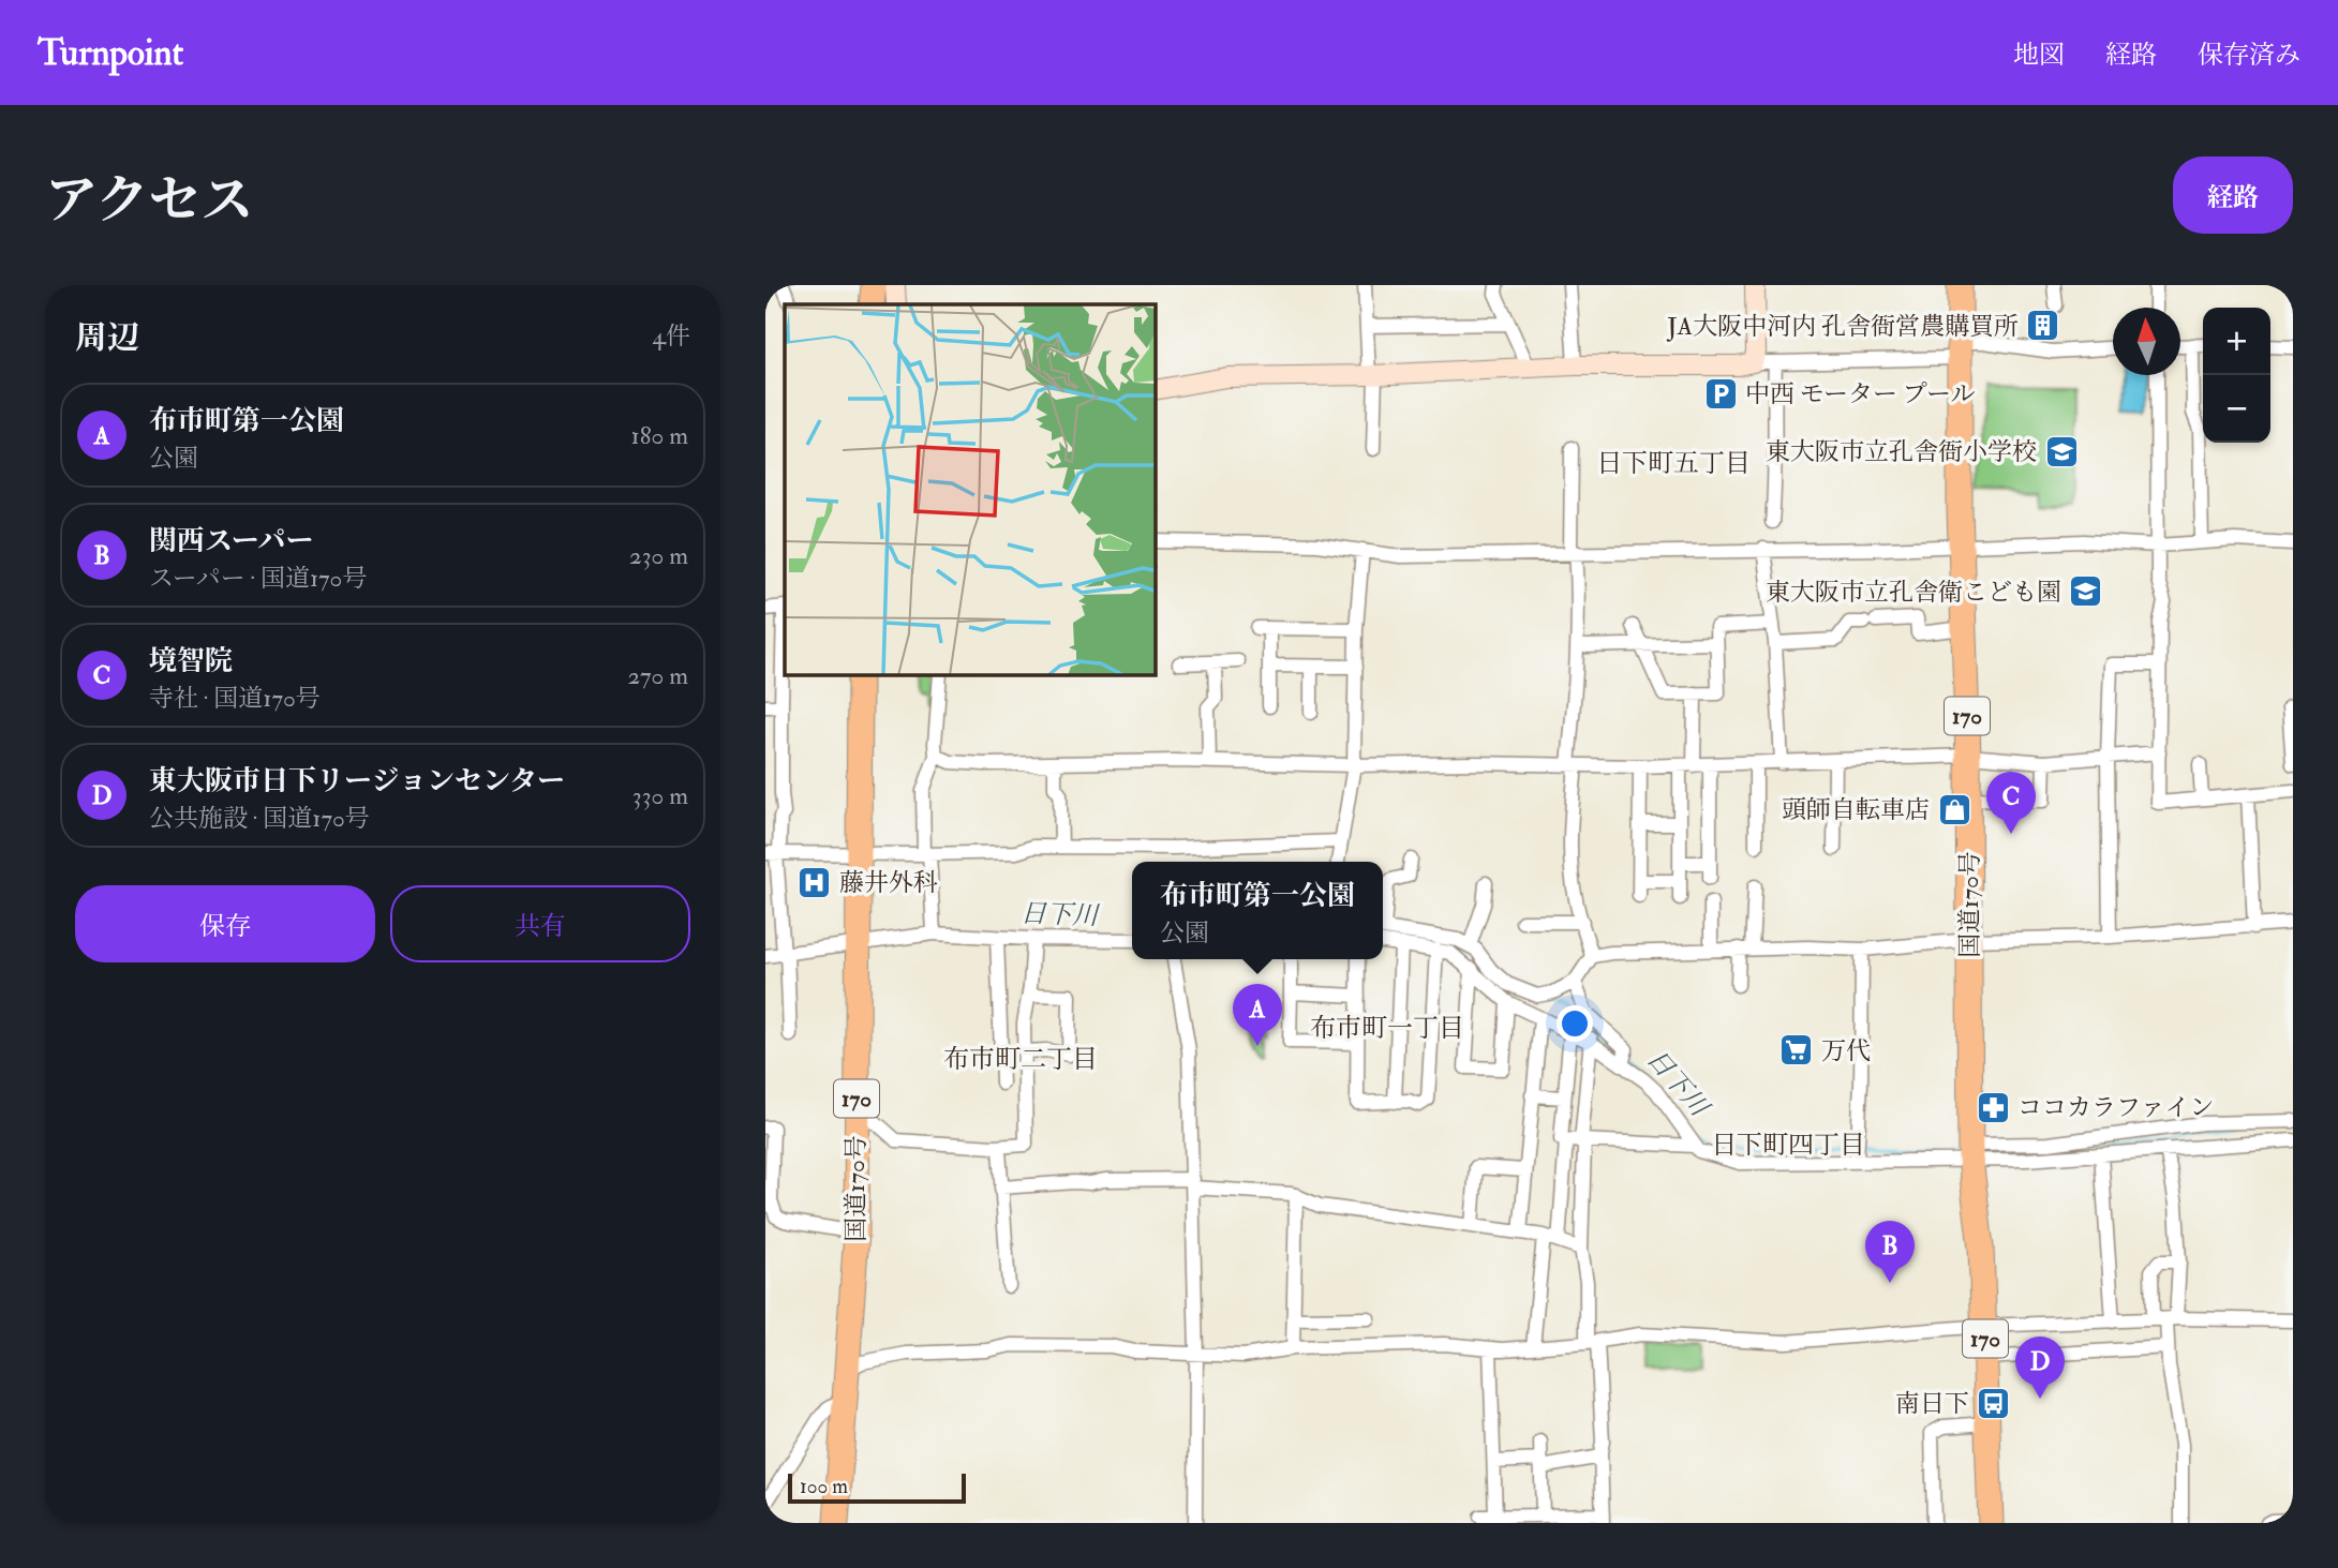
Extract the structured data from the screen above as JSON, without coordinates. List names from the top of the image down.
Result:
{
  "streets": {
    "highway": ["170", "国道170号"]
  },
  "districts": [
    "日下町五丁目",
    "布市町一丁目",
    "布市町二丁目",
    "日下町四丁目"
  ],
  "water": ["日下川"],
  "places": {
    "building": ["JA大阪中河内 孔舎衙営農購買所"],
    "parking": ["中西 モーター プール"],
    "school or university": ["東大阪市立孔舎衙小学校", "東大阪市立孔舎衛こども園"],
    "shop": ["頭師自転車店"],
    "hospital": ["藤井外科"],
    "supermarket": ["万代"],
    "pharmacy": ["ココカラファイン"],
    "bus stop": ["南日下"]
  },
  "scale_bar": "100 m",
  "north": "top",
  "page": {
    "header": "Turnpoint",
    "nav": ["地図", "経路", "保存済み"],
    "buttons": [
      "経路",
      ["保存", "共有"]
    ],
    "title": "アクセス",
    "heading": ["周辺", "4件"],
    "map_buttons": ["+", "−"],
    "list": [
      {
        "mark": "A",
        "name": "布市町第一公園",
        "note": "公園",
        "value": "180 m"
      },
      {
        "mark": "B",
        "name": "関西スーパー",
        "note": "スーパー · 国道170号",
        "value": "230 m"
      },
      {
        "mark": "C",
        "name": "境智院",
        "note": "寺社 · 国道170号",
        "value": "270 m"
      },
      {
        "mark": "D",
        "name": "東大阪市日下リージョンセンター",
        "note": "公共施設 · 国道170号",
        "value": "330 m"
      }
    ],
    "pins": [
      "C",
      "A",
      "B",
      "D"
    ],
    "popup": ["布市町第一公園", "公園"],
    "scale": "100 m"
  }
}
